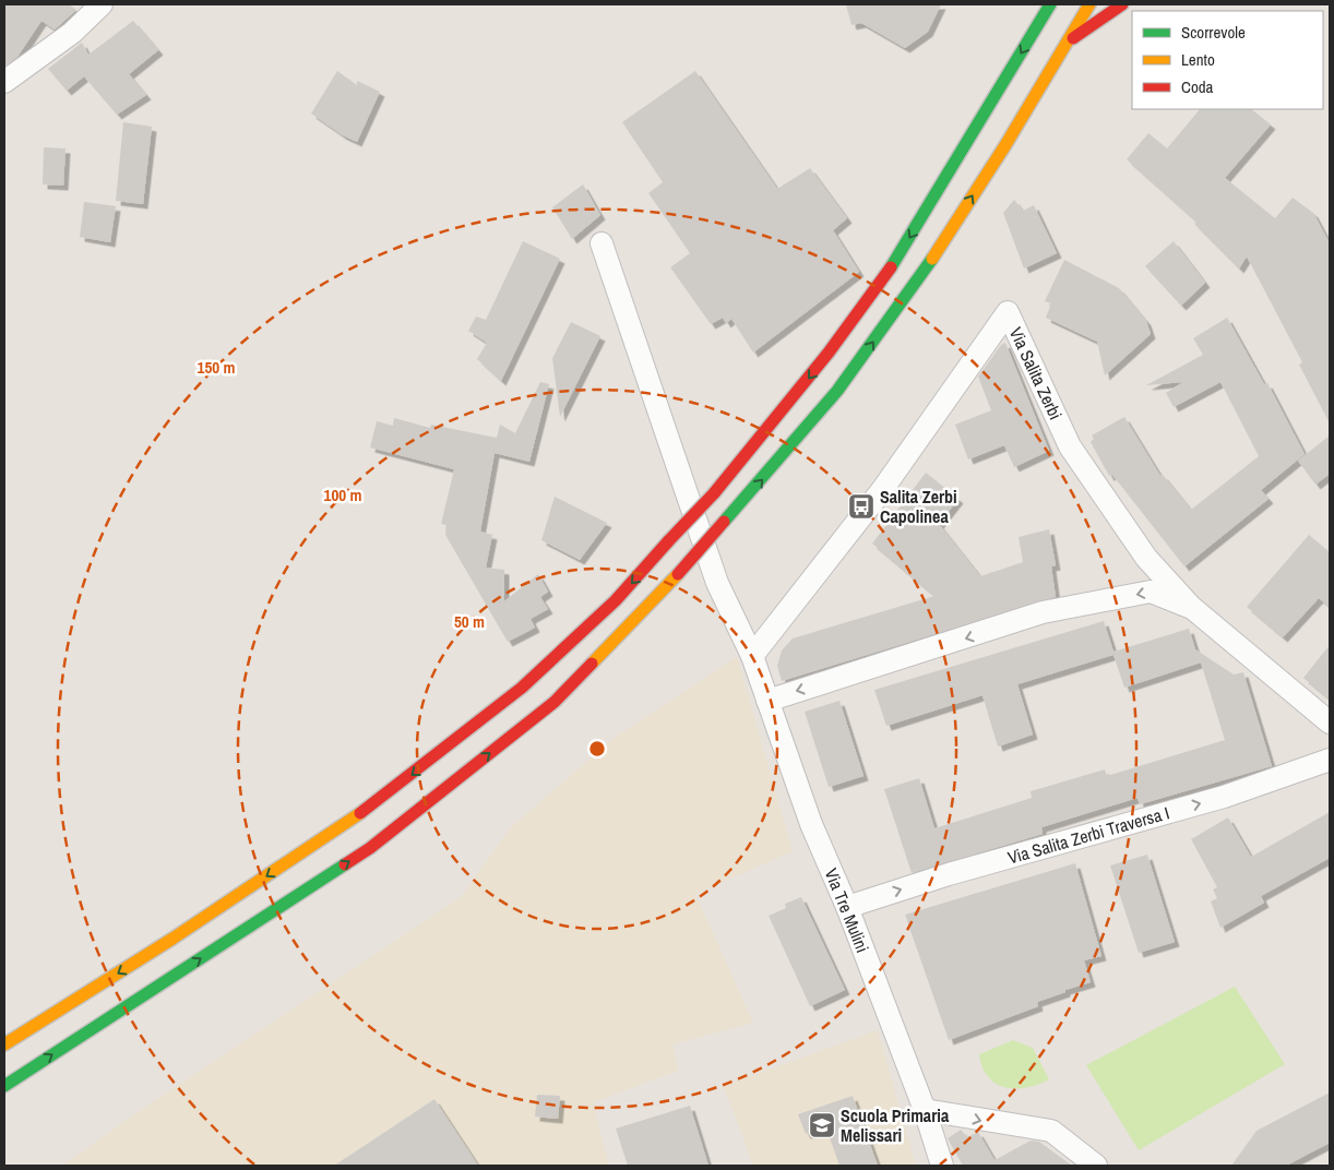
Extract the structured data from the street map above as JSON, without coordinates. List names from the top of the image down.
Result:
{
  "streets": {
    "street": ["Via Salita Zerbi", "Via Salita Zerbi Traversa I", "Via Tre Mulini"]
  },
  "crossings": [
    ["Via Salita Zerbi", "Via Tre Mulini"],
    ["Via Salita Zerbi Traversa I", "Via Tre Mulini"]
  ],
  "one_way": ["Via Salita Zerbi Traversa I"],
  "places": {
    "bus stop": ["Salita Zerbi Capolinea"],
    "school or university": ["Scuola Primaria Melissari"]
  },
  "legend": ["Scorrevole", "Lento", "Coda"],
  "rings": ["150 m", "100 m", "50 m"]
}
